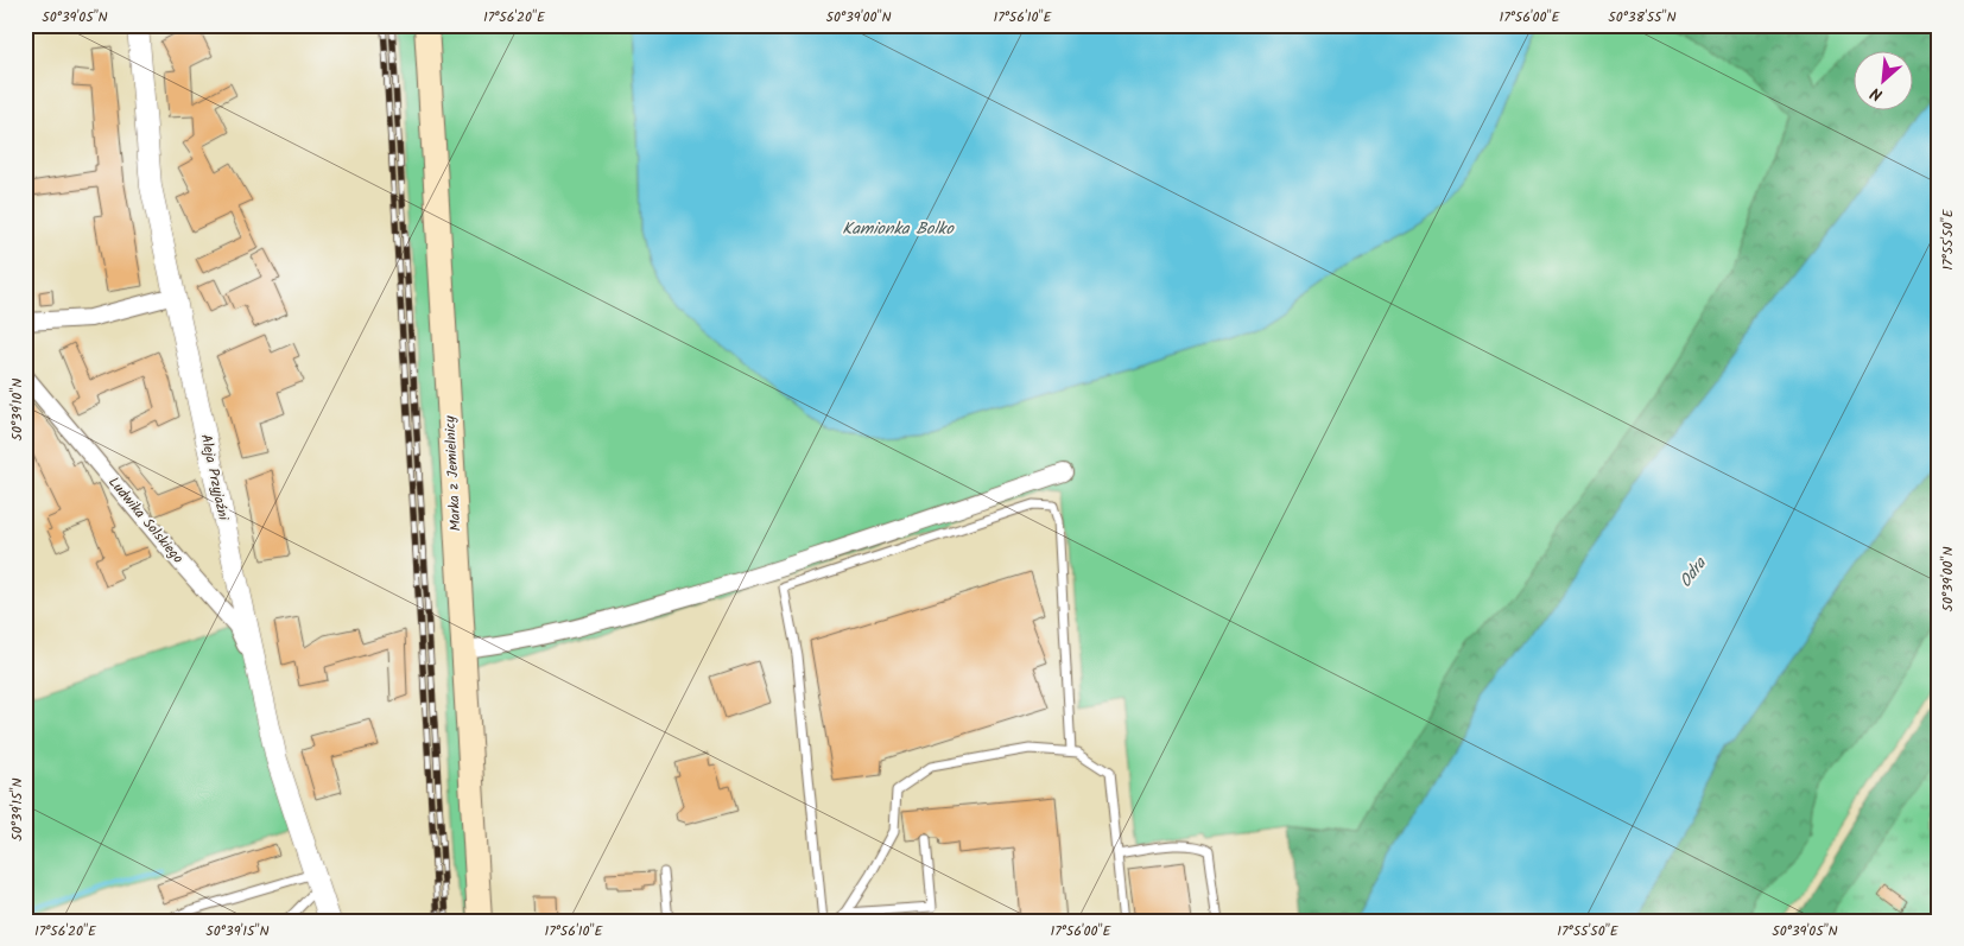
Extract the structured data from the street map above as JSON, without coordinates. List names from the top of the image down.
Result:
{
  "streets": {
    "main road": ["Marka z Jemielnicy"],
    "street": ["Aleja Przyjaźni", "Ludwika Solskiego"]
  },
  "crossings": [
    ["Aleja Przyjaźni", "Ludwika Solskiego"]
  ],
  "water": ["Kamionka Bolko", "Odra"],
  "north": "bottom left",
  "coordinates": [
    "50°39'05\"N",
    "17°56'20\"E",
    "50°39'00\"N",
    "17°56'10\"E",
    "17°56'00\"E",
    "50°38'55\"N",
    "17°55'50\"E",
    "50°39'10\"N",
    "50°39'15\"N"
  ]
}
